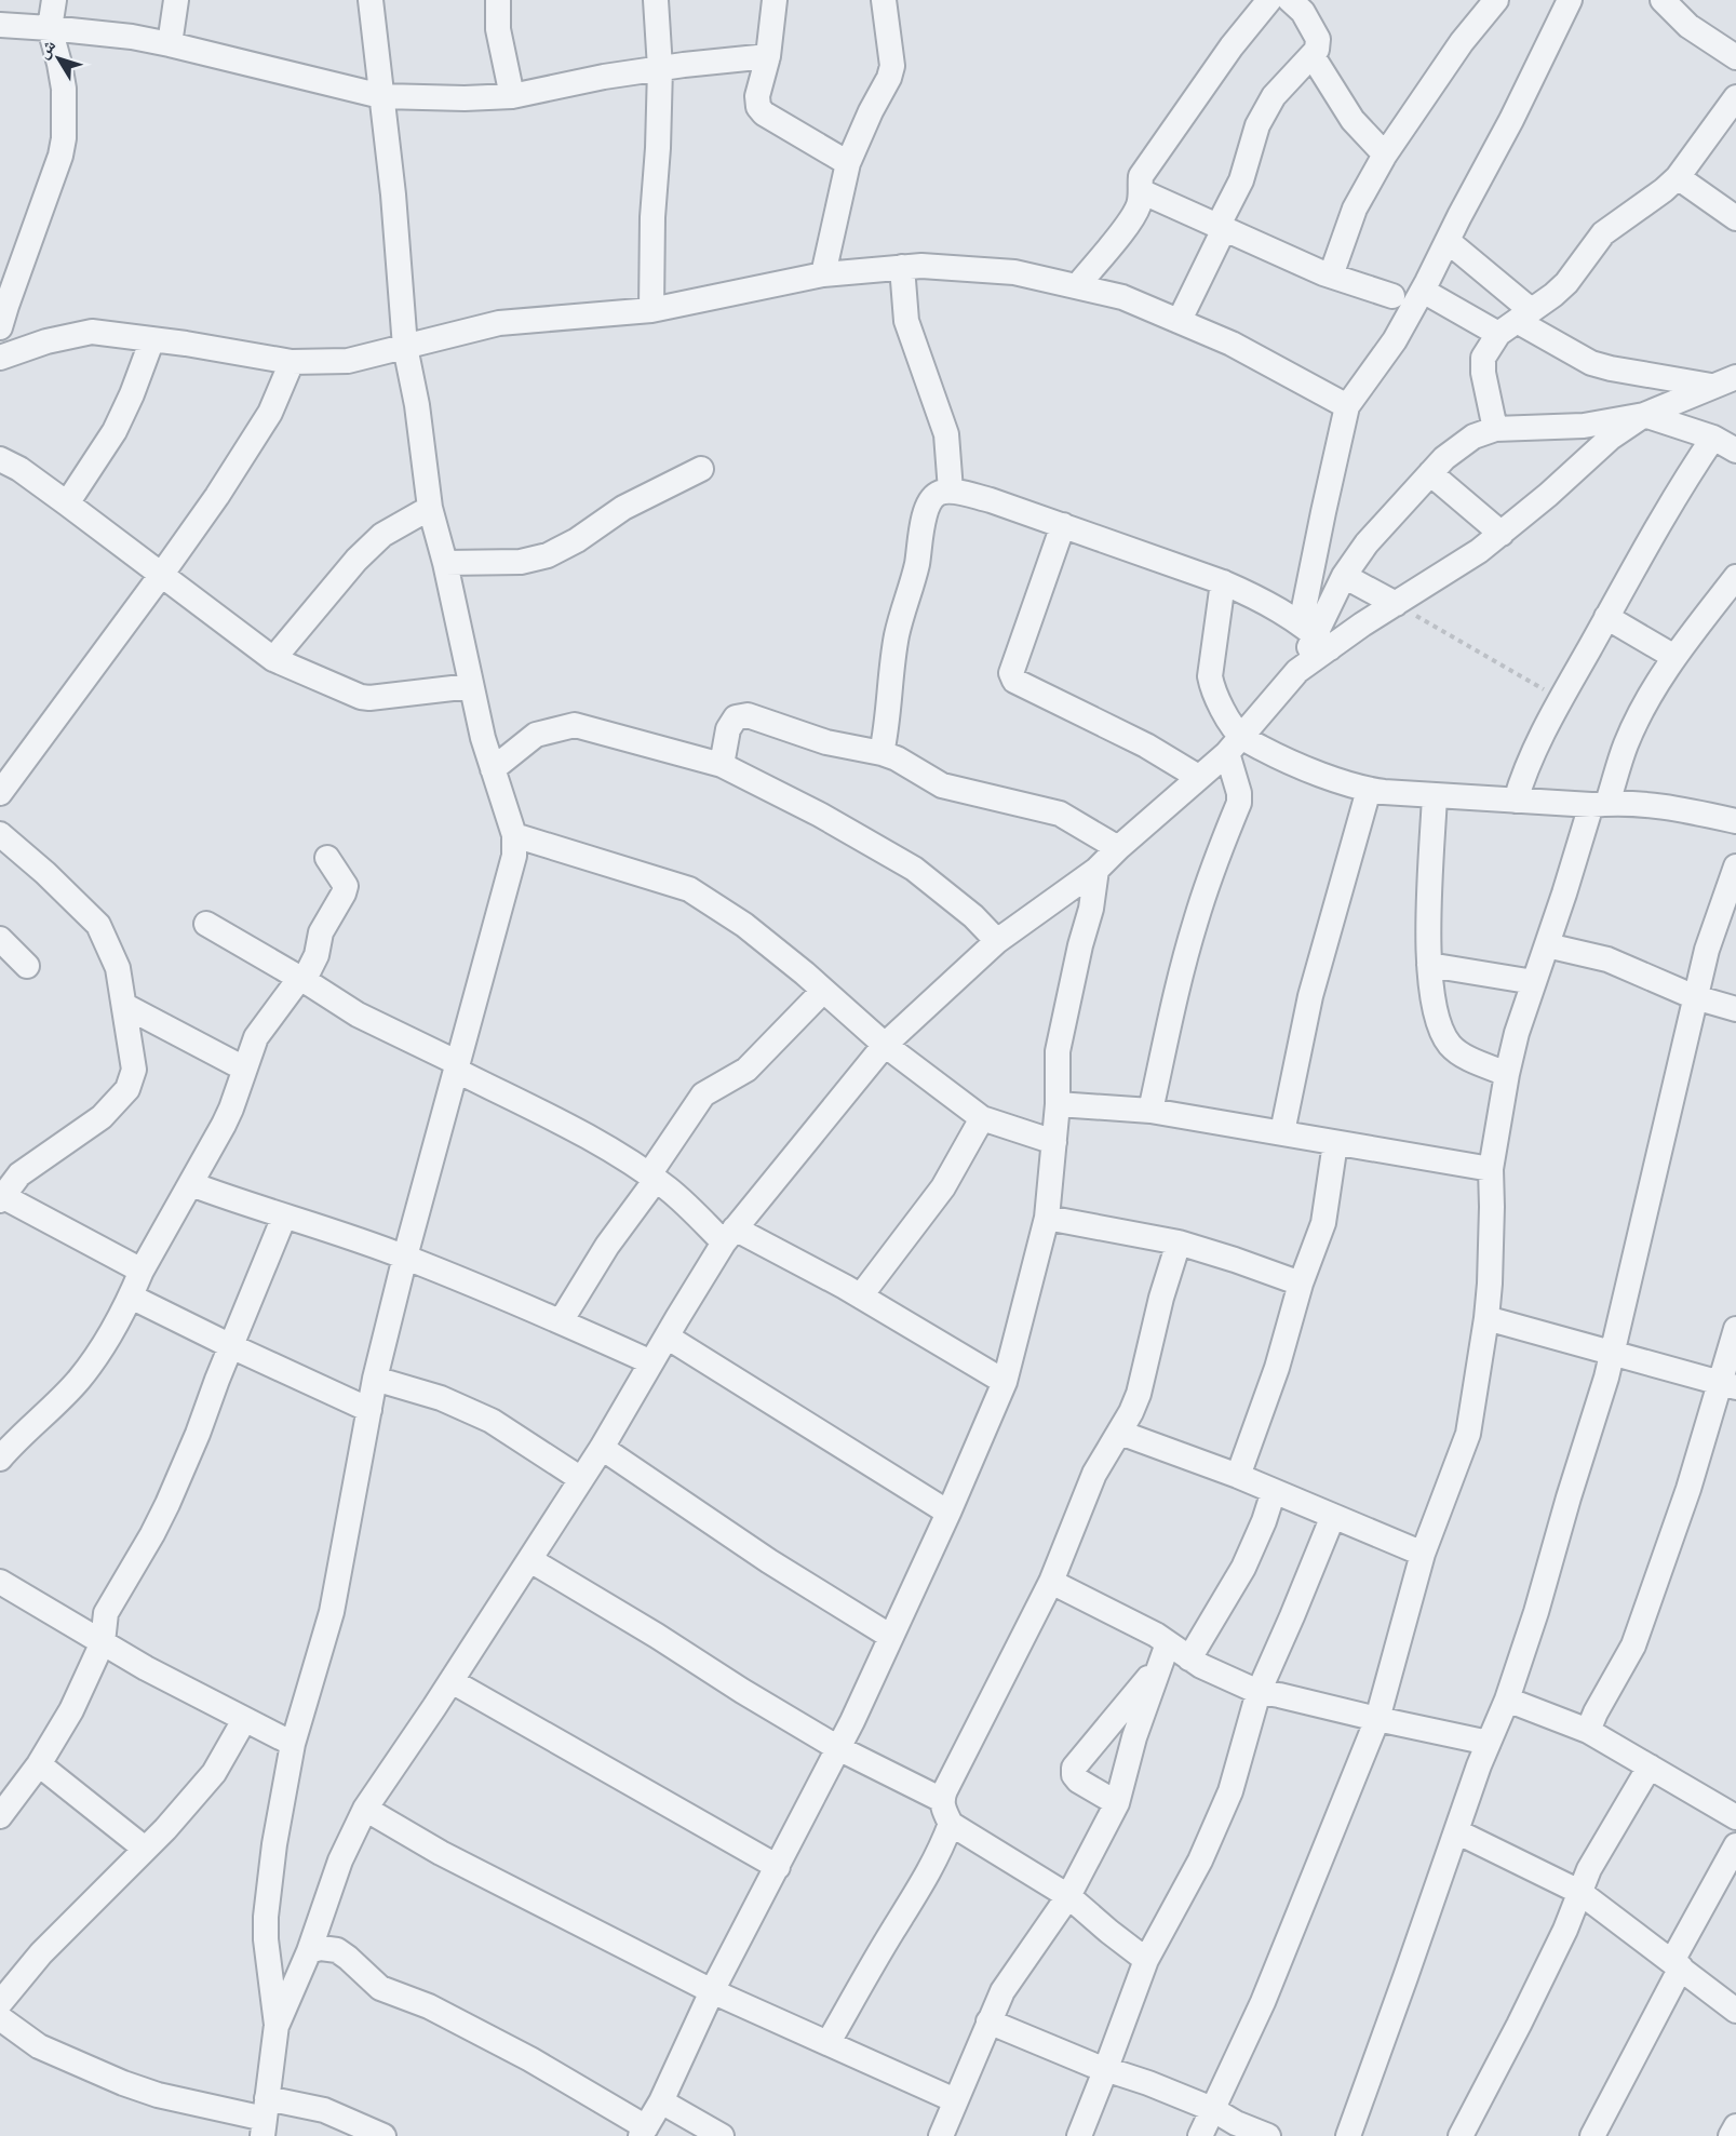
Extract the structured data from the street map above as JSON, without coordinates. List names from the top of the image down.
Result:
{
  "north": "top left"
}
